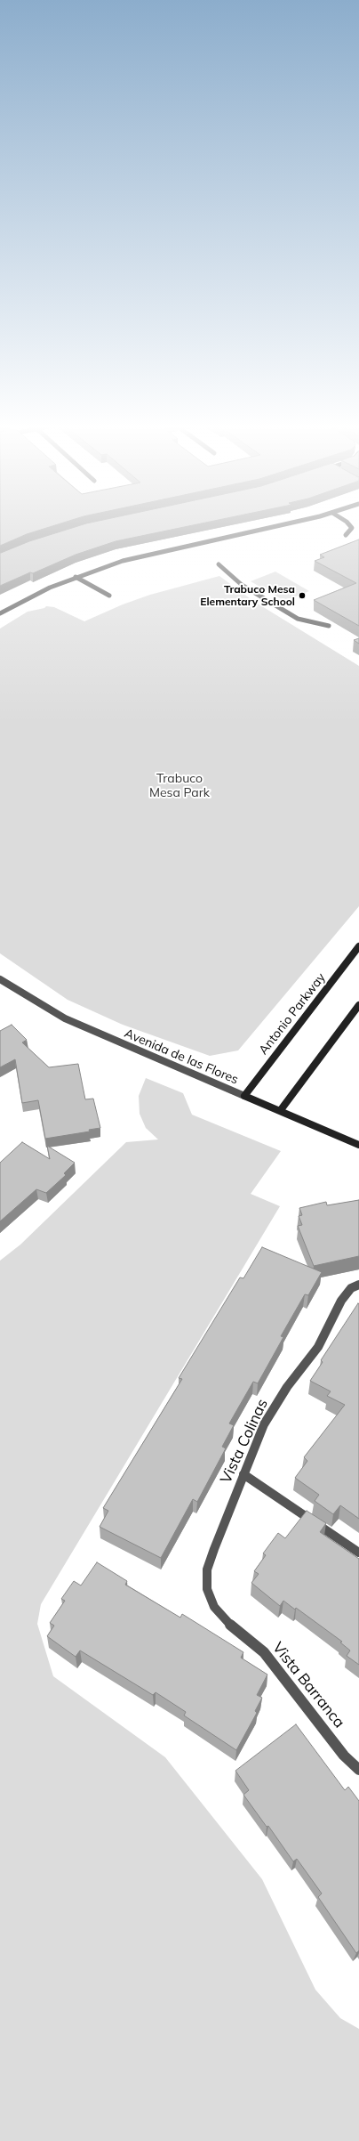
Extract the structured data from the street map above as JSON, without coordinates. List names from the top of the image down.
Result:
{
  "streets": {
    "main road": ["Antonio Parkway", "Avenida de las Flores"],
    "street": ["Vista Colinas", "Vista Barranca"]
  },
  "crossings": [
    ["Antonio Parkway", "Avenida de las Flores"],
    ["Vista Colinas", "Vista Barranca"]
  ],
  "parks": ["Trabuco Mesa Park"],
  "places": ["Trabuco Mesa Elementary School"]
}
